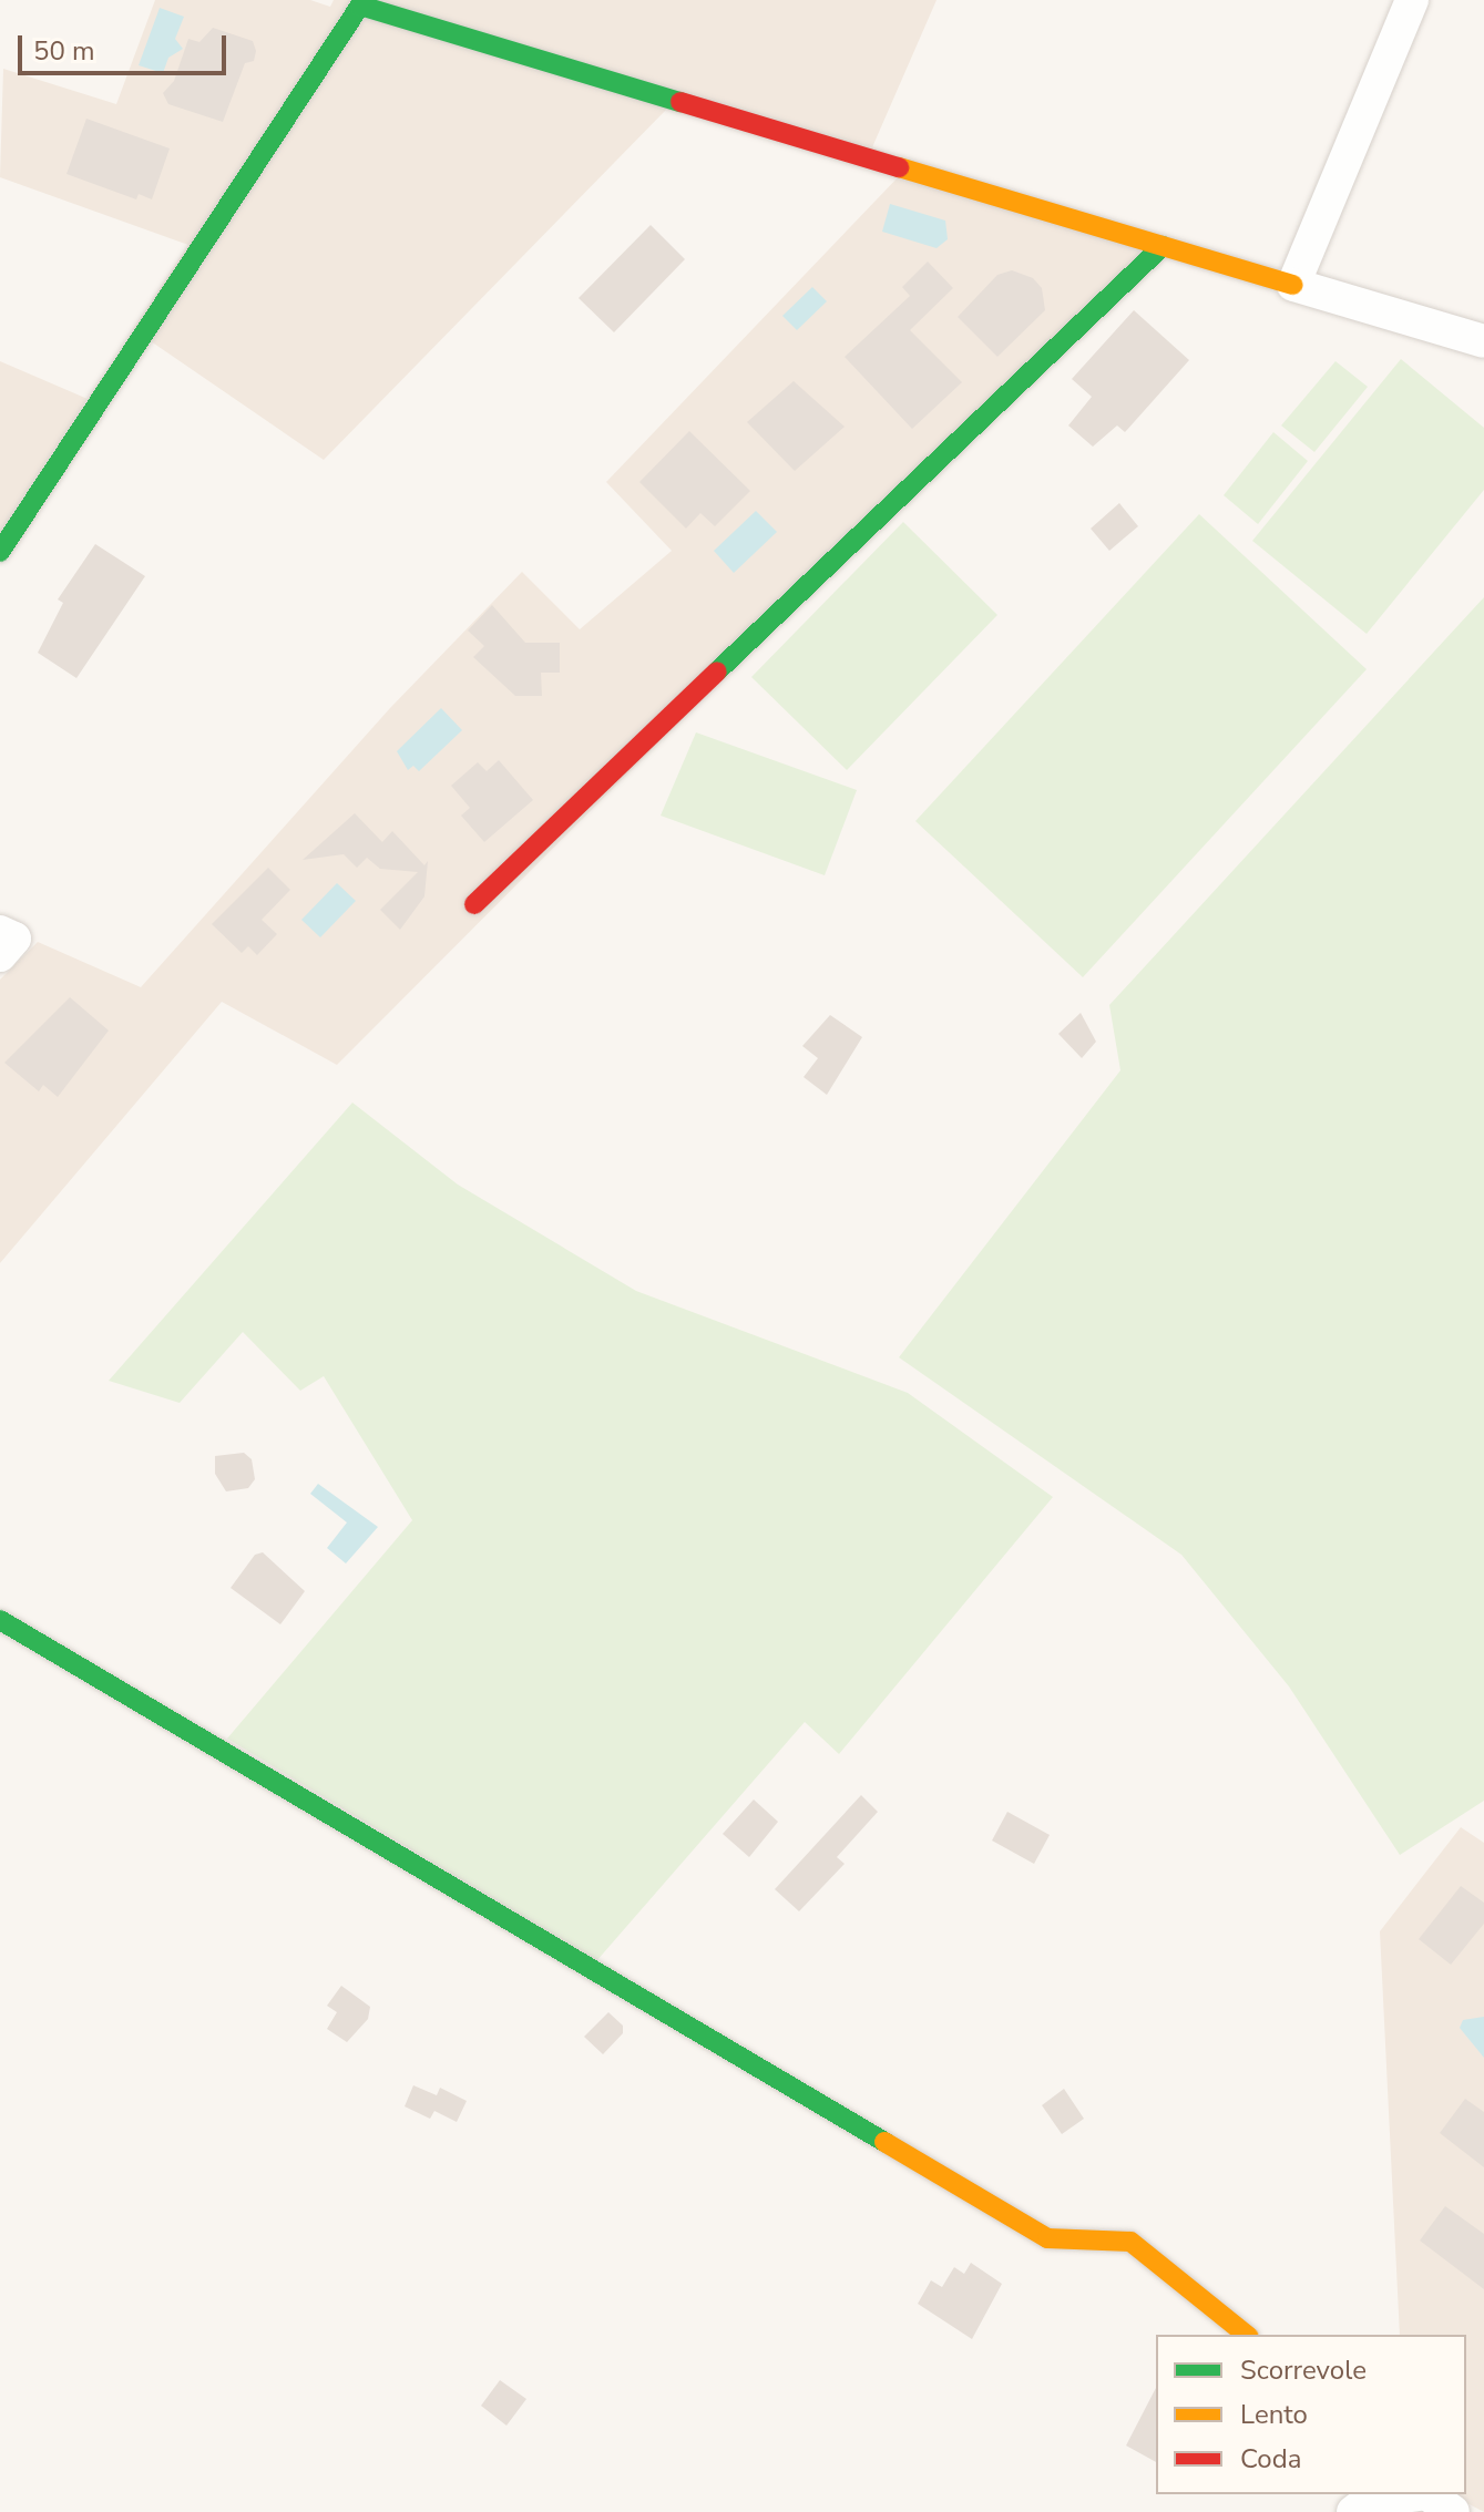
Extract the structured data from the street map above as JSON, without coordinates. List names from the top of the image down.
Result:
{
  "legend": ["Scorrevole", "Lento", "Coda"],
  "scale_bar": "50 m"
}
